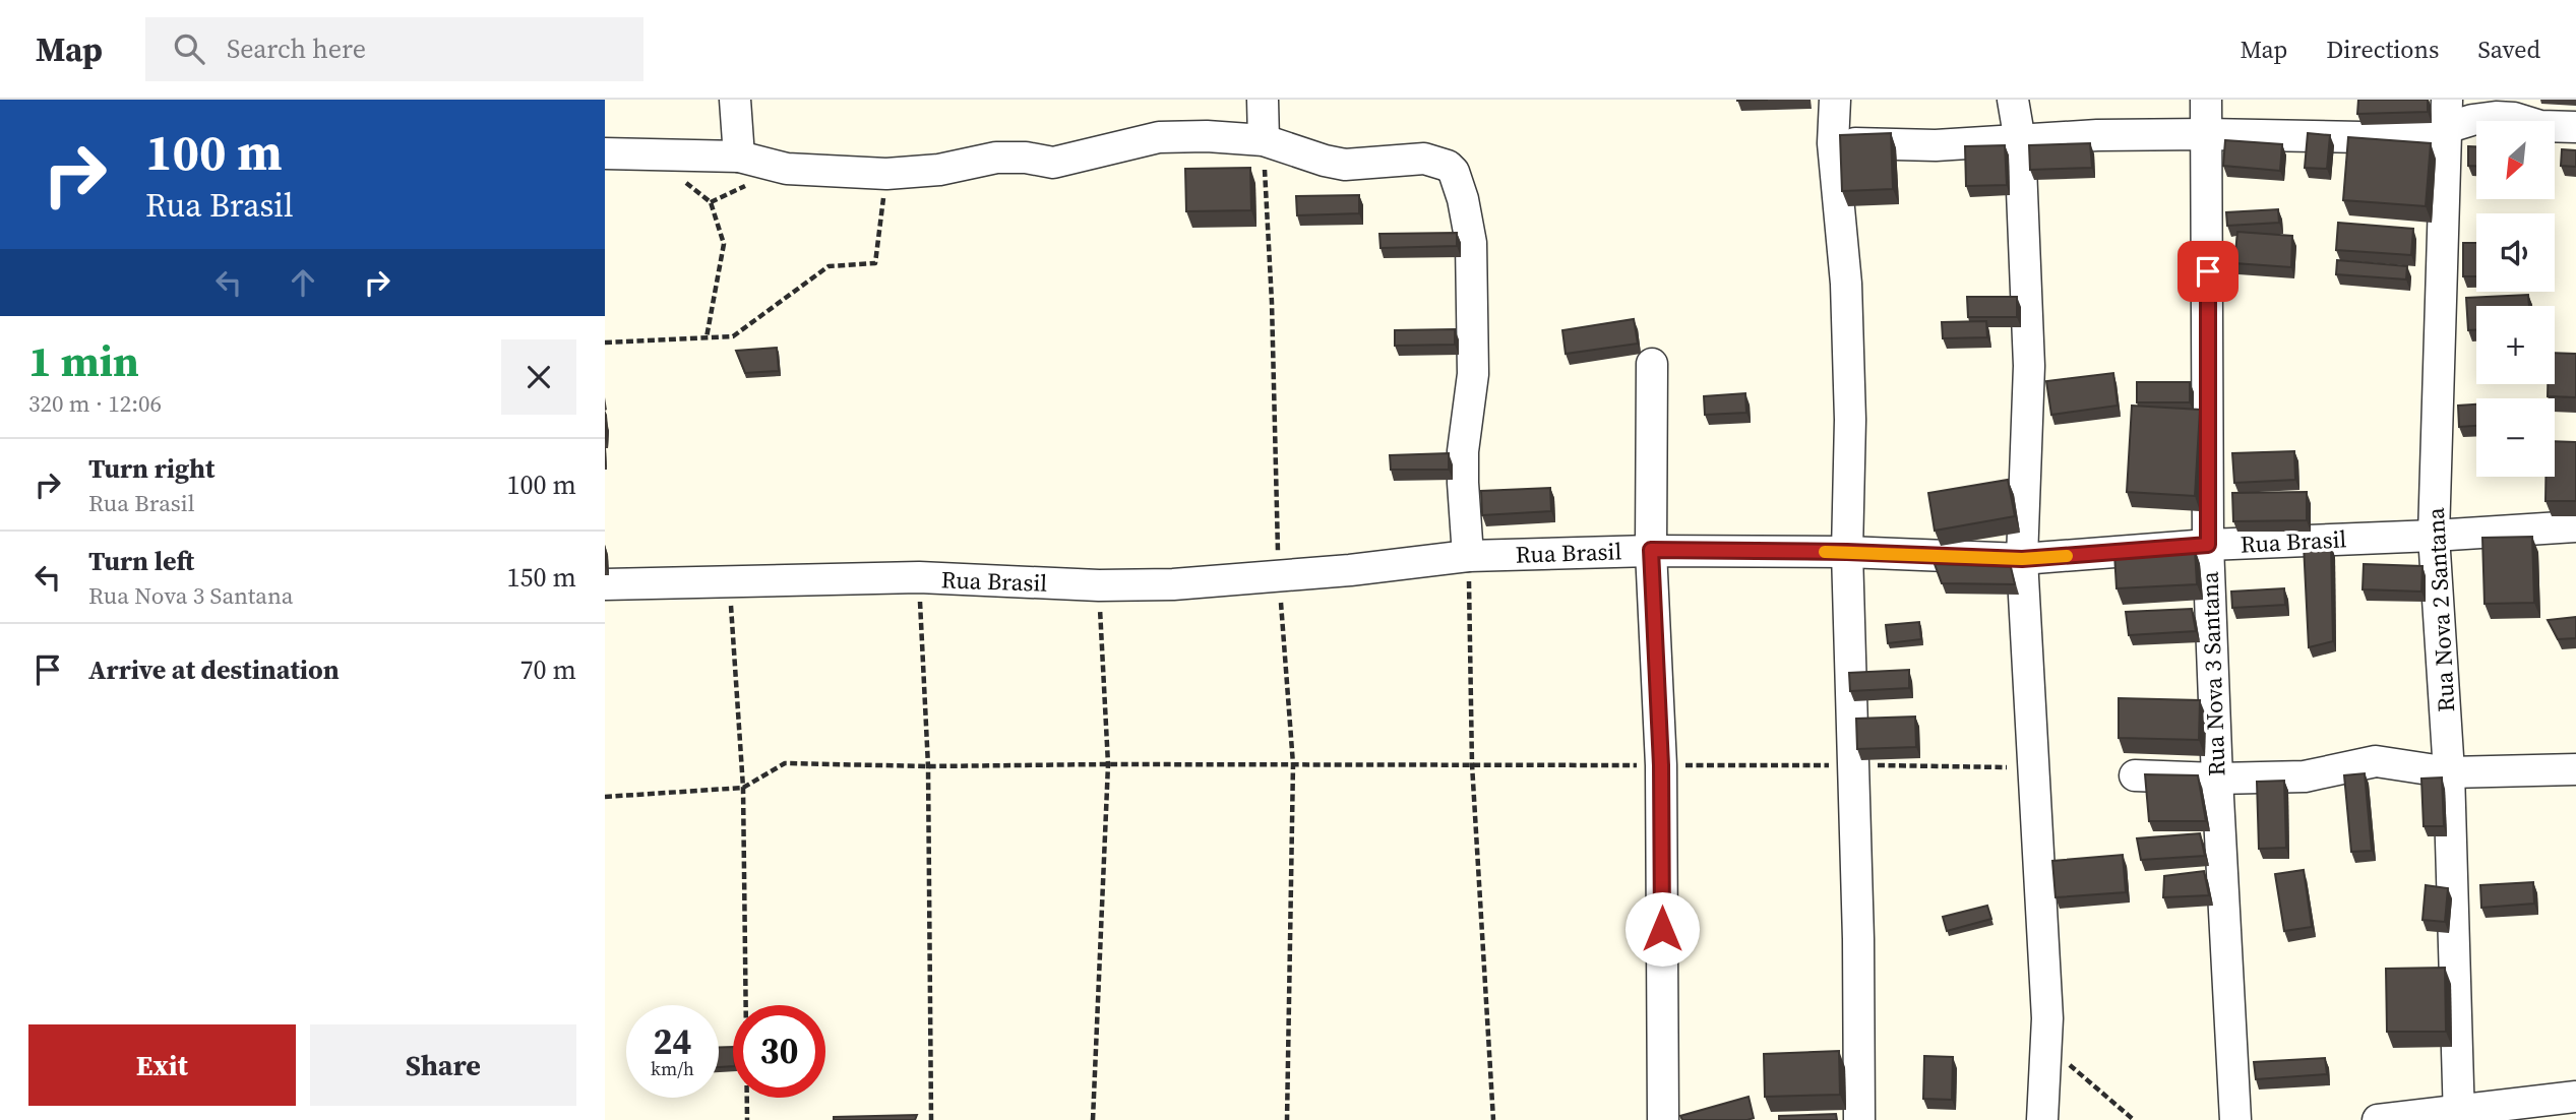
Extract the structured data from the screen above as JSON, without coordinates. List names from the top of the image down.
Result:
{
  "streets": {
    "street": ["Rua Brasil", "Rua Nova 2 Santana", "Rua Nova 3 Santana"]
  },
  "crossings": [
    ["Rua Brasil", "Rua Nova 2 Santana"],
    ["Rua Brasil", "Rua Nova 3 Santana"]
  ],
  "north": "bottom left",
  "page": {
    "header": "Map",
    "search": "Search here",
    "nav": ["Map", "Directions", "Saved"],
    "turn": ["100 m", "Rua Brasil"],
    "map_buttons": ["+", "−"],
    "heading": ["1 min", "320 m · 12:06"],
    "list": [
      {
        "name": "Turn right",
        "note": "Rua Brasil",
        "value": "100 m"
      },
      {
        "name": "Turn left",
        "note": "Rua Nova 3 Santana",
        "value": "150 m"
      },
      {
        "name": "Arrive at destination",
        "value": "70 m"
      }
    ],
    "speed": "24 km/h",
    "limit": "30",
    "buttons": ["Exit", "Share"]
  }
}
